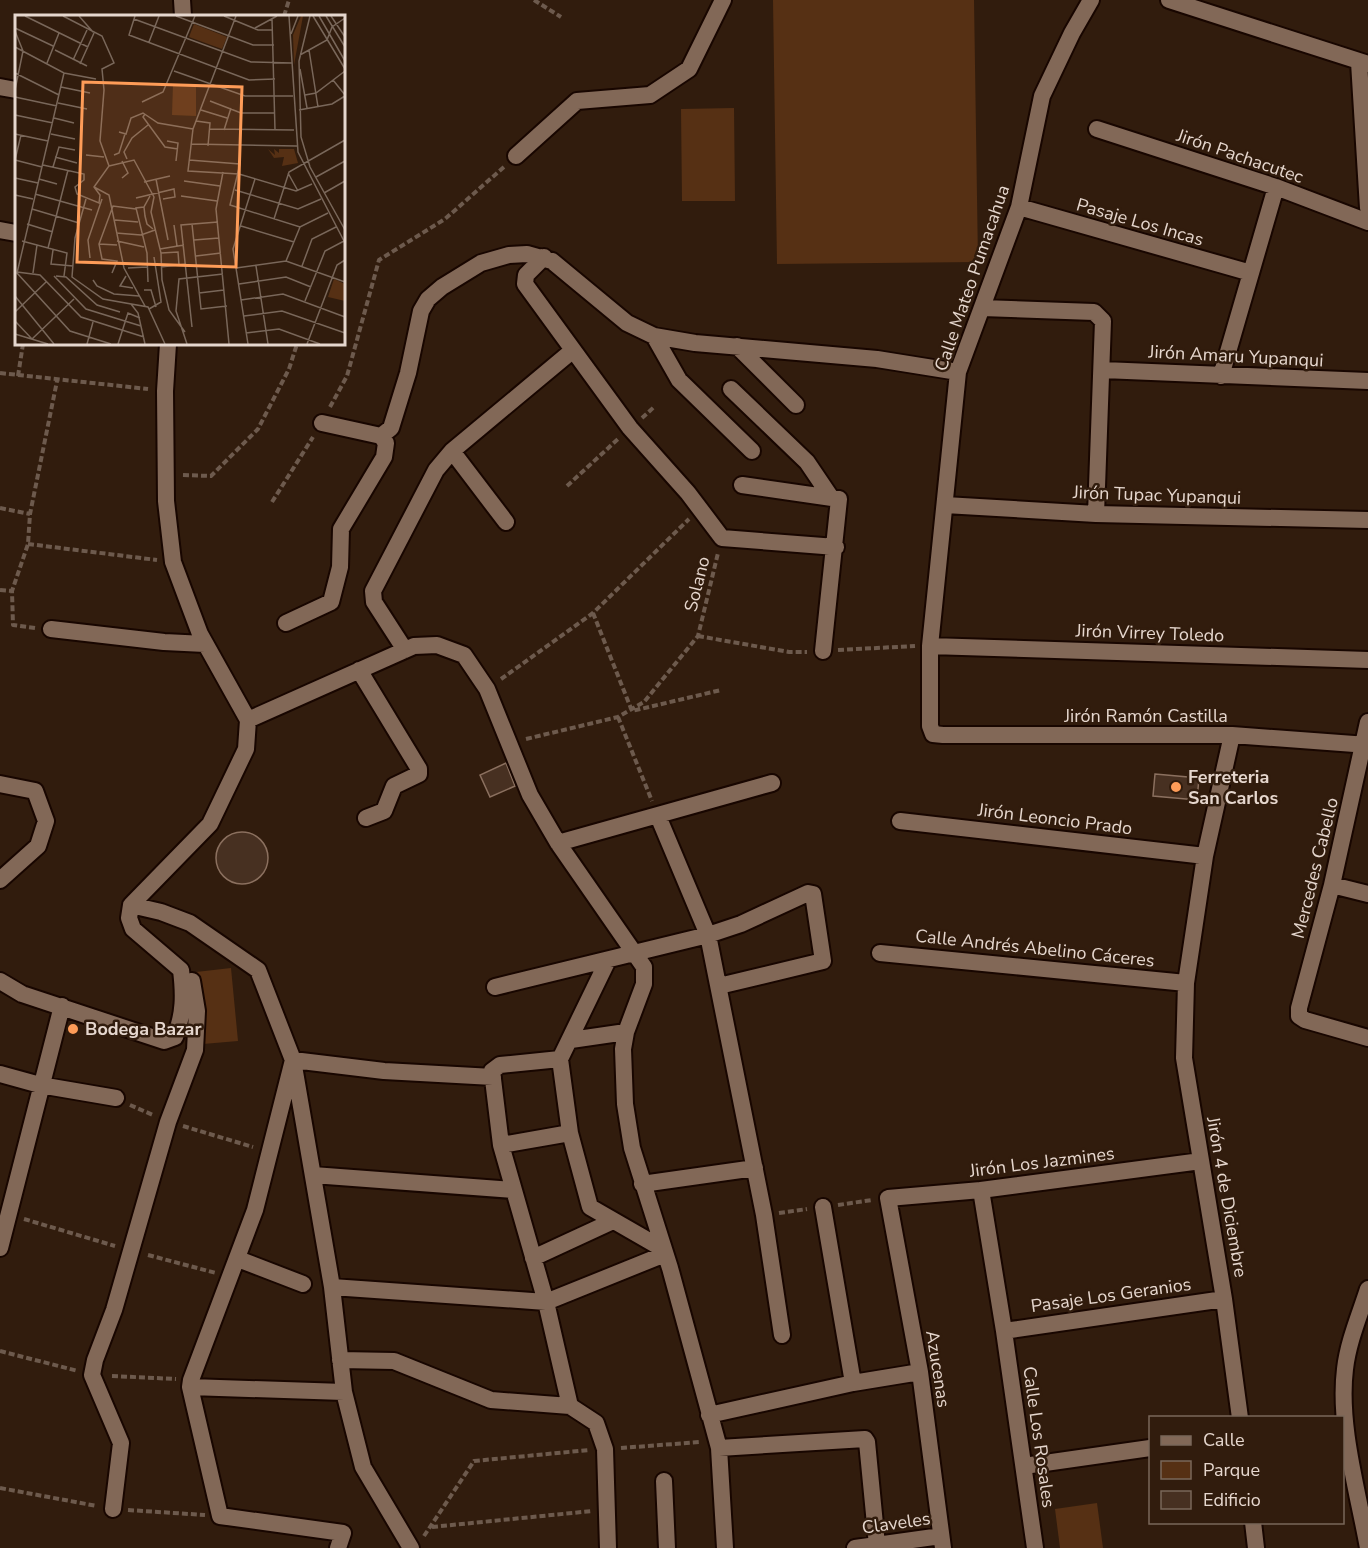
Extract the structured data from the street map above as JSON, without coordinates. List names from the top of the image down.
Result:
{
  "streets": {
    "street": [
      "Jirón Pachacutec",
      "Pasaje Los Incas",
      "Calle Mateo Pumacahua",
      "Jirón Amaru Yupanqui",
      "Jirón Tupac Yupanqui",
      "Jirón Virrey Toledo",
      "Jirón Ramón Castilla",
      "Jirón Leoncio Prado",
      "Mercedes Cabello",
      "Calle Andrés Abelino Cáceres",
      "Jirón Los Jazmines",
      "Jirón 4 de Diciembre",
      "Pasaje Los Geranios",
      "Azucenas",
      "Calle Los Rosales",
      "Claveles"
    ],
    "path": ["Solano"]
  },
  "crossings": [
    ["Pasaje Los Incas", "Calle Mateo Pumacahua"],
    ["Calle Mateo Pumacahua", "Jirón Tupac Yupanqui"],
    ["Calle Mateo Pumacahua", "Jirón Virrey Toledo"],
    ["Calle Mateo Pumacahua", "Jirón Ramón Castilla"],
    ["Jirón Ramón Castilla", "Mercedes Cabello"],
    ["Jirón Ramón Castilla", "Jirón 4 de Diciembre"],
    ["Jirón Leoncio Prado", "Jirón 4 de Diciembre"],
    ["Calle Andrés Abelino Cáceres", "Jirón 4 de Diciembre"],
    ["Jirón Los Jazmines", "Jirón 4 de Diciembre"],
    ["Jirón Los Jazmines", "Azucenas"],
    ["Jirón Los Jazmines", "Calle Los Rosales"],
    ["Jirón 4 de Diciembre", "Pasaje Los Geranios"],
    ["Pasaje Los Geranios", "Calle Los Rosales"],
    ["Azucenas", "Claveles"]
  ],
  "places": ["Ferreteria San Carlos", "Bodega Bazar"],
  "legend": ["Calle", "Parque", "Edificio"]
}
